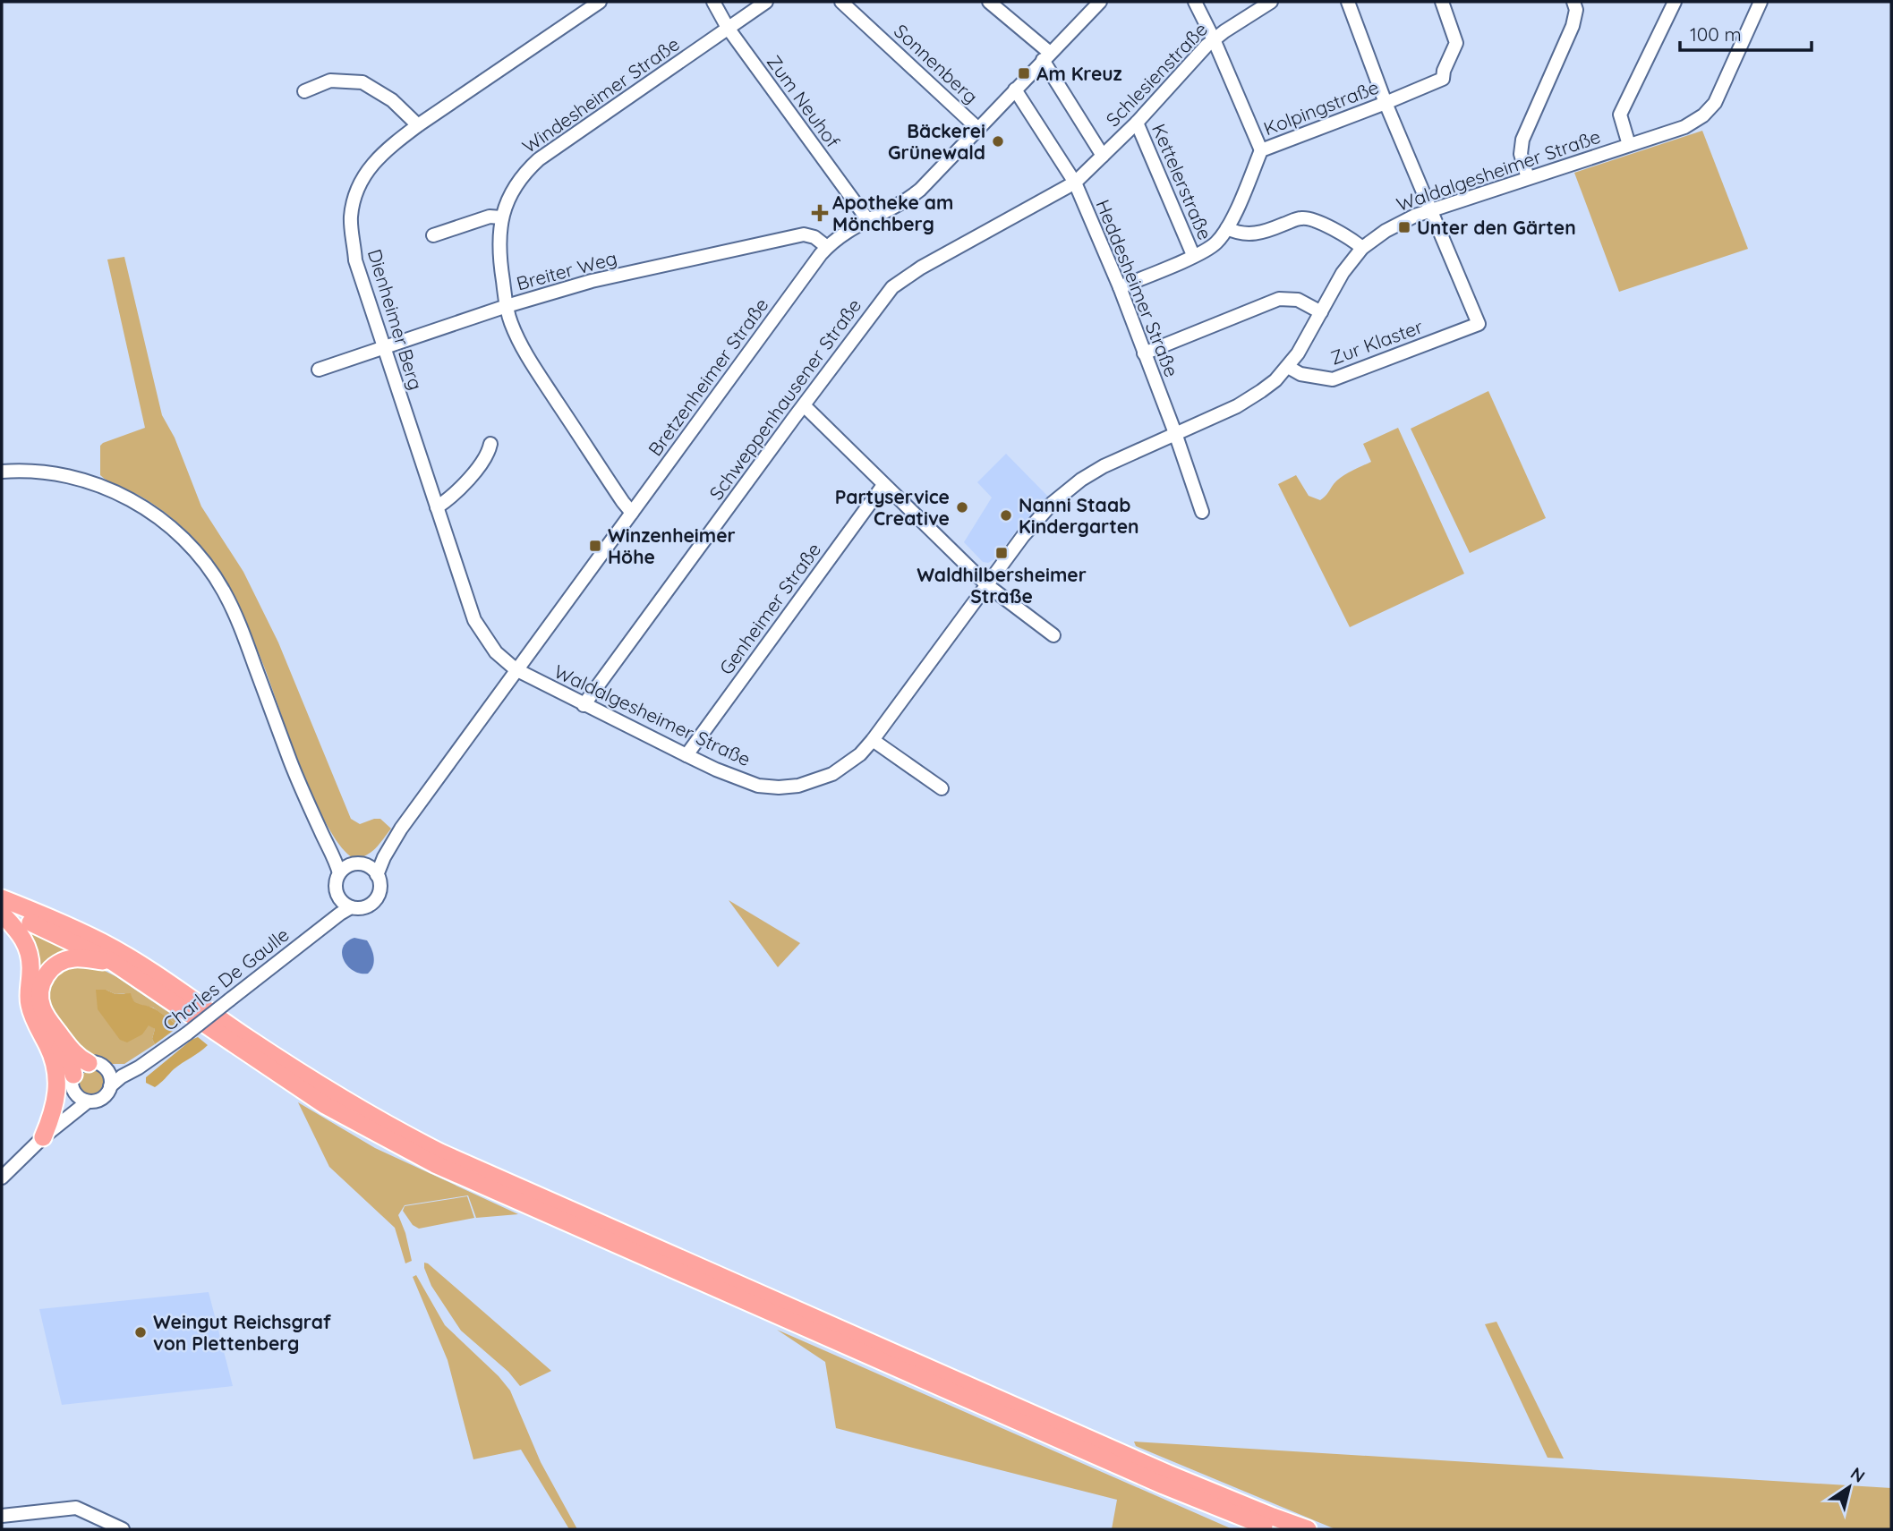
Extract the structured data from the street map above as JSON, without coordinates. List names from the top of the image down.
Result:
{
  "streets": {
    "street": [
      "Sonnenberg",
      "Schlesienstraße",
      "Windesheimer Straße",
      "Zum Neuhof",
      "Kolpingstraße",
      "Waldalgesheimer Straße",
      "Kettelerstraße",
      "Breiter Weg",
      "Heddesheimer Straße",
      "Dienheimer Berg",
      "Zur Klaster",
      "Bretzenheimer Straße",
      "Schweppenhausener Straße",
      "Genheimer Straße",
      "Charles De Gaulle"
    ]
  },
  "crossings": [
    ["Sonnenberg", "Bretzenheimer Straße"],
    ["Schlesienstraße", "Kettelerstraße"],
    ["Schlesienstraße", "Heddesheimer Straße"],
    ["Schlesienstraße", "Schweppenhausener Straße"],
    ["Windesheimer Straße", "Zum Neuhof"],
    ["Windesheimer Straße", "Breiter Weg"],
    ["Windesheimer Straße", "Bretzenheimer Straße"],
    ["Zum Neuhof", "Bretzenheimer Straße"],
    ["Kolpingstraße", "Kettelerstraße"],
    ["Kolpingstraße", "Heddesheimer Straße"],
    ["Waldalgesheimer Straße", "Heddesheimer Straße"],
    ["Waldalgesheimer Straße", "Dienheimer Berg"],
    ["Waldalgesheimer Straße", "Zur Klaster"],
    ["Waldalgesheimer Straße", "Bretzenheimer Straße"],
    ["Waldalgesheimer Straße", "Schweppenhausener Straße"],
    ["Waldalgesheimer Straße", "Genheimer Straße"],
    ["Breiter Weg", "Dienheimer Berg"],
    ["Breiter Weg", "Bretzenheimer Straße"],
    ["Heddesheimer Straße", "Bretzenheimer Straße"],
    ["Heddesheimer Straße", "Schweppenhausener Straße"],
    ["Dienheimer Berg", "Bretzenheimer Straße"],
    ["Bretzenheimer Straße", "Charles De Gaulle"]
  ],
  "places": {
    "transit": [
      "Am Kreuz",
      "Unter den Gärten",
      "Winzenheimer Höhe",
      "Waldhilbersheimer Straße"
    ],
    "other": [
      "Bäckerei Grünewald",
      "Partyservice Creative",
      "Nanni Staab Kindergarten",
      "Weingut Reichsgraf von Plettenberg"
    ],
    "health": ["Apotheke am Mönchberg"]
  },
  "scale_bar": "100 m",
  "north": "top right"
}
